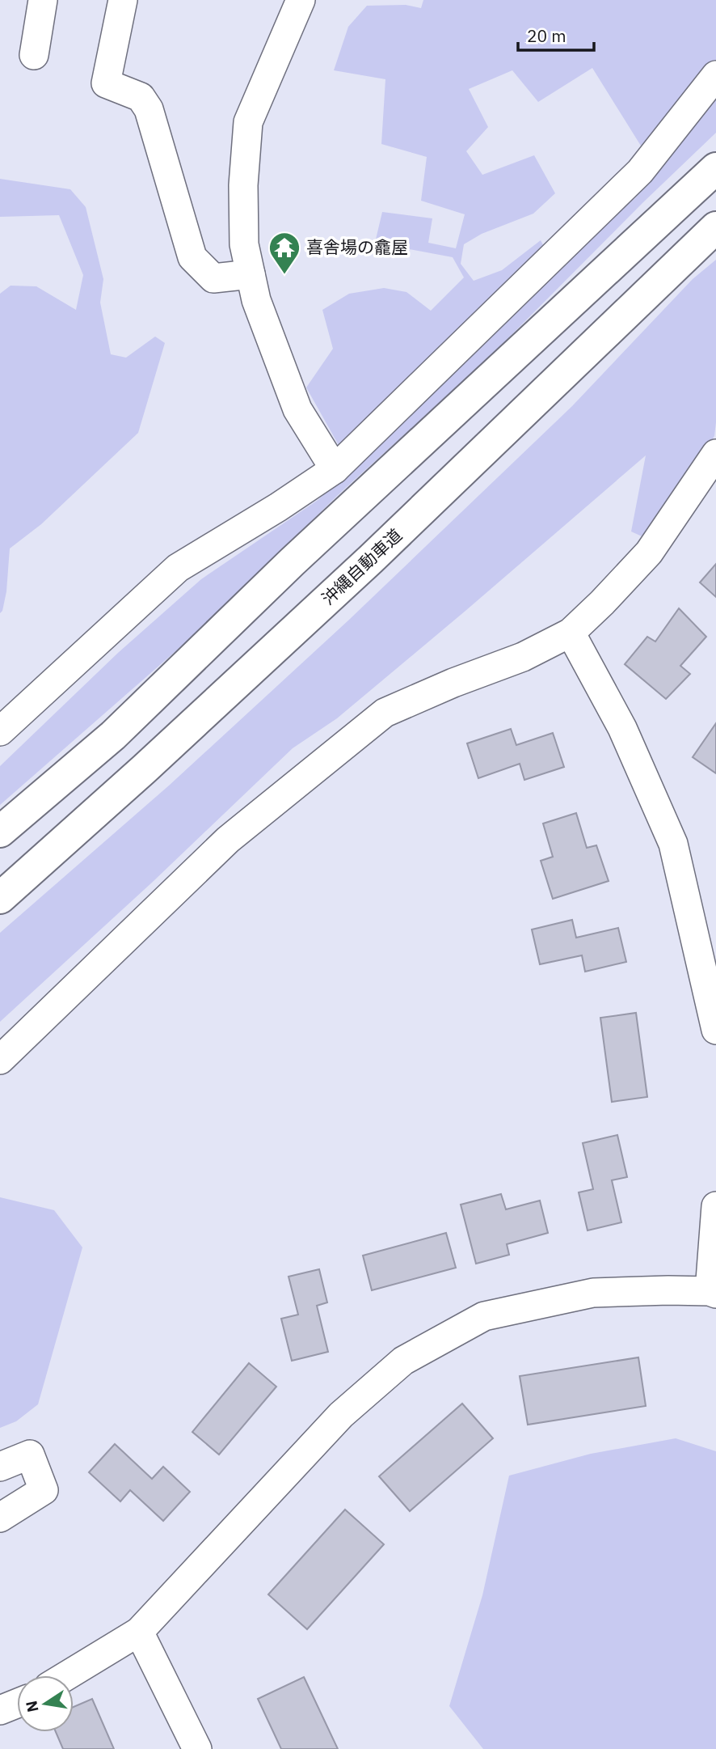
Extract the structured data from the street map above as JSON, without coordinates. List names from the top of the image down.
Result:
{
  "streets": {
    "highway": ["沖縄自動車道"]
  },
  "places": {
    "temple": ["喜舎場の龕屋"]
  },
  "scale_bar": "20 m",
  "north": "left"
}
